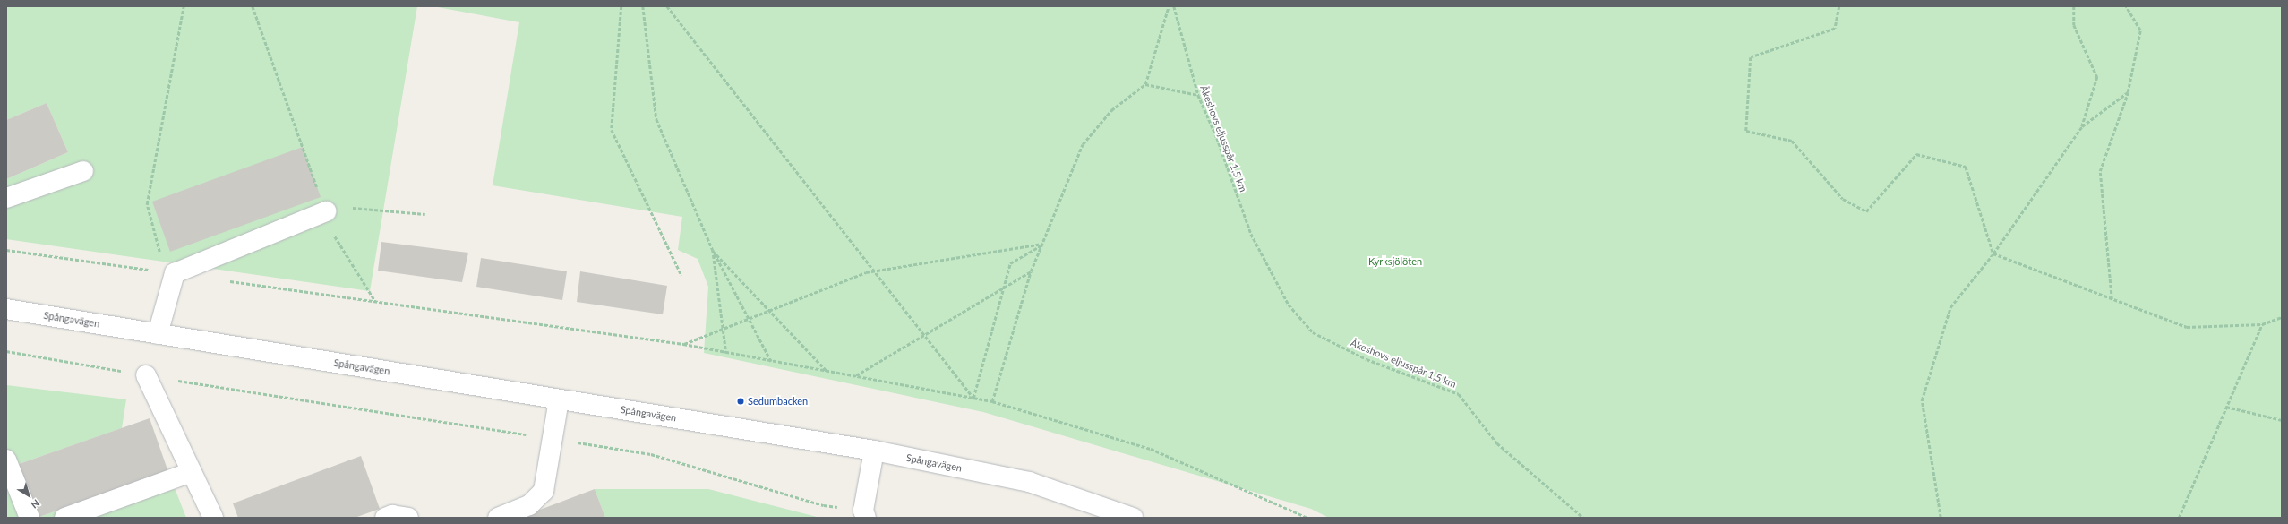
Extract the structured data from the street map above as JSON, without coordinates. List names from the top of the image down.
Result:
{
  "streets": {
    "street": ["Spångavägen"],
    "path": ["Åkeshovs eljusspår 1,5 km"]
  },
  "parks": ["Kyrksjölöten"],
  "places": ["Sedumbacken"],
  "north": "bottom right"
}
